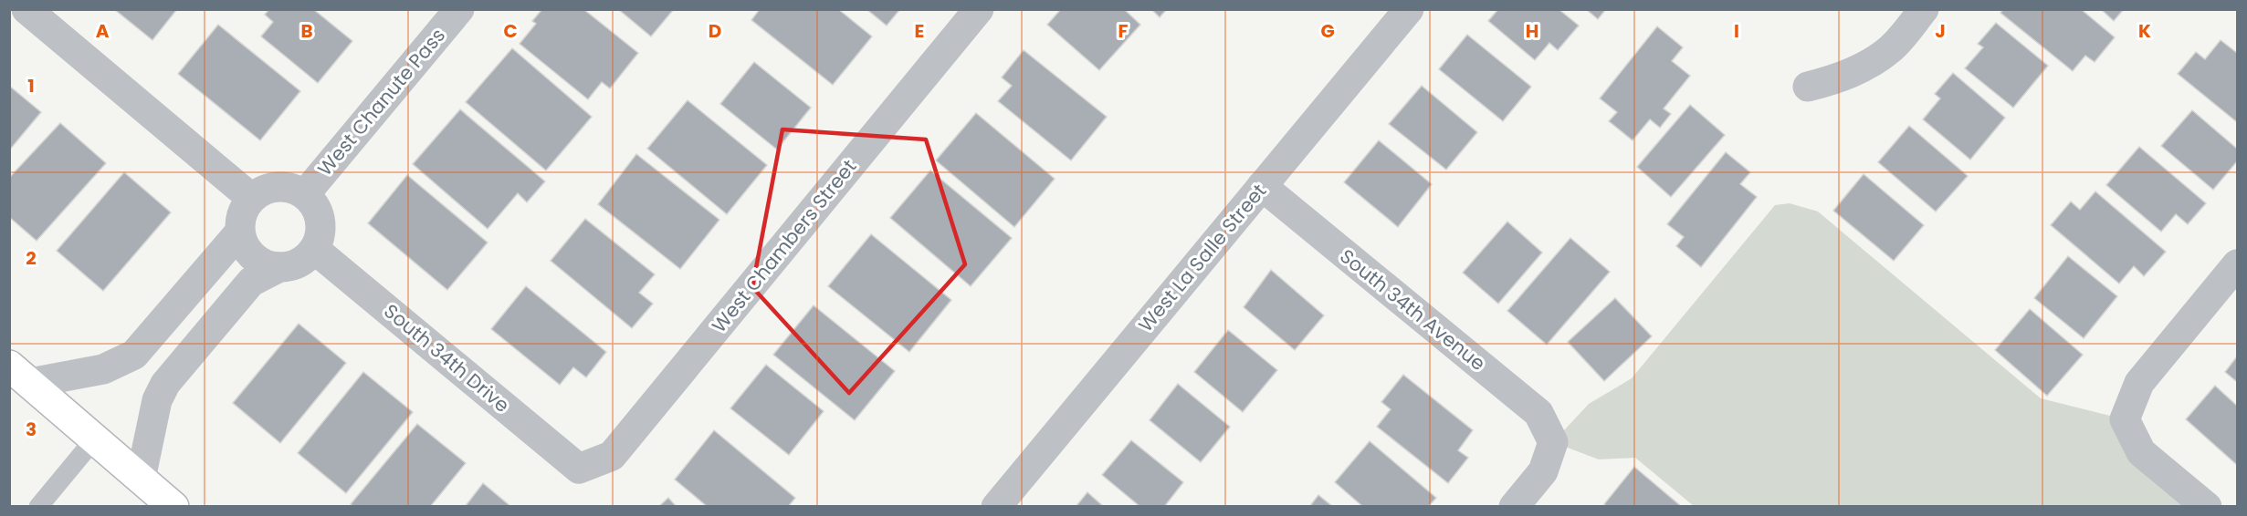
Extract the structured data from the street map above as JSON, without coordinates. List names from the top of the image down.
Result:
{
  "streets": {
    "street": [
      "West Chanute Pass",
      "West Chambers Street",
      "West La Salle Street",
      "South 34th Avenue",
      "South 34th Drive"
    ]
  },
  "crossings": [
    ["West Chanute Pass", "South 34th Drive"],
    ["West Chambers Street", "South 34th Drive"],
    ["West La Salle Street", "South 34th Avenue"]
  ],
  "grid": {
    "columns": [
      "A",
      "B",
      "C",
      "D",
      "E",
      "F",
      "G",
      "H",
      "I",
      "J",
      "K"
    ],
    "rows": ["1", "2", "3"]
  }
}
